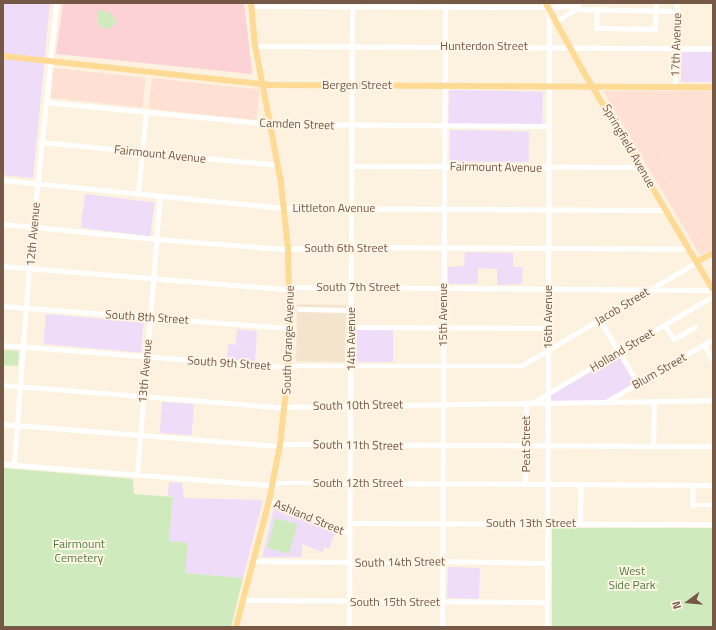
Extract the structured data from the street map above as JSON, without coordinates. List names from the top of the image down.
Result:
{
  "streets": {
    "main road": ["Bergen Street", "Springfield Avenue", "South Orange Avenue"],
    "street": [
      "17th Avenue",
      "Hunterdon Street",
      "Camden Street",
      "Fairmount Avenue",
      "Littleton Avenue",
      "12th Avenue",
      "South 6th Street",
      "South 7th Street",
      "Jacob Street",
      "15th Avenue",
      "South 8th Street",
      "16th Avenue",
      "14th Avenue",
      "Holland Street",
      "South 9th Street",
      "13th Avenue",
      "Blum Street",
      "South 10th Street",
      "Peat Street",
      "South 11th Street",
      "South 12th Street",
      "Ashland Street",
      "South 13th Street",
      "South 14th Street",
      "South 15th Street"
    ]
  },
  "crossings": [
    ["17th Avenue", "Hunterdon Street"],
    ["17th Avenue", "Bergen Street"],
    ["Hunterdon Street", "Springfield Avenue"],
    ["Hunterdon Street", "15th Avenue"],
    ["Hunterdon Street", "16th Avenue"],
    ["Hunterdon Street", "14th Avenue"],
    ["Hunterdon Street", "South Orange Avenue"],
    ["Bergen Street", "Springfield Avenue"],
    ["Bergen Street", "12th Avenue"],
    ["Bergen Street", "15th Avenue"],
    ["Bergen Street", "16th Avenue"],
    ["Bergen Street", "14th Avenue"],
    ["Bergen Street", "South Orange Avenue"],
    ["Camden Street", "12th Avenue"],
    ["Camden Street", "15th Avenue"],
    ["Camden Street", "16th Avenue"],
    ["Camden Street", "14th Avenue"],
    ["Camden Street", "South Orange Avenue"],
    ["Springfield Avenue", "Fairmount Avenue"],
    ["Springfield Avenue", "Littleton Avenue"],
    ["Springfield Avenue", "South 6th Street"],
    ["Springfield Avenue", "South 7th Street"],
    ["Springfield Avenue", "Jacob Street"],
    ["Springfield Avenue", "16th Avenue"],
    ["Fairmount Avenue", "12th Avenue"],
    ["Fairmount Avenue", "15th Avenue"],
    ["Fairmount Avenue", "16th Avenue"],
    ["Fairmount Avenue", "14th Avenue"],
    ["Fairmount Avenue", "South Orange Avenue"],
    ["Littleton Avenue", "12th Avenue"],
    ["Littleton Avenue", "15th Avenue"],
    ["Littleton Avenue", "16th Avenue"],
    ["Littleton Avenue", "14th Avenue"],
    ["Littleton Avenue", "South Orange Avenue"],
    ["Littleton Avenue", "13th Avenue"],
    ["12th Avenue", "South 6th Street"],
    ["12th Avenue", "South 7th Street"],
    ["12th Avenue", "South 8th Street"],
    ["12th Avenue", "South 9th Street"],
    ["12th Avenue", "South 10th Street"],
    ["12th Avenue", "South 11th Street"],
    ["12th Avenue", "South 12th Street"],
    ["South 6th Street", "15th Avenue"],
    ["South 6th Street", "16th Avenue"],
    ["South 6th Street", "14th Avenue"],
    ["South 6th Street", "South Orange Avenue"],
    ["South 6th Street", "13th Avenue"],
    ["South 7th Street", "Jacob Street"],
    ["South 7th Street", "15th Avenue"],
    ["South 7th Street", "16th Avenue"],
    ["South 7th Street", "14th Avenue"],
    ["South 7th Street", "South Orange Avenue"],
    ["South 7th Street", "13th Avenue"],
    ["Jacob Street", "16th Avenue"],
    ["Jacob Street", "South 9th Street"],
    ["15th Avenue", "South 9th Street"],
    ["15th Avenue", "South 10th Street"],
    ["15th Avenue", "South 11th Street"],
    ["15th Avenue", "South 12th Street"],
    ["15th Avenue", "South 13th Street"],
    ["15th Avenue", "South 14th Street"],
    ["15th Avenue", "South 15th Street"],
    ["South 8th Street", "South Orange Avenue"],
    ["South 8th Street", "13th Avenue"],
    ["16th Avenue", "Holland Street"],
    ["16th Avenue", "South 9th Street"],
    ["16th Avenue", "South 10th Street"],
    ["16th Avenue", "South 11th Street"],
    ["16th Avenue", "South 12th Street"],
    ["16th Avenue", "South 13th Street"],
    ["16th Avenue", "South 14th Street"],
    ["16th Avenue", "South 15th Street"],
    ["14th Avenue", "South 9th Street"],
    ["14th Avenue", "South 10th Street"],
    ["14th Avenue", "South 11th Street"],
    ["14th Avenue", "South 12th Street"],
    ["14th Avenue", "Ashland Street"],
    ["14th Avenue", "South 13th Street"],
    ["14th Avenue", "South 14th Street"],
    ["14th Avenue", "South 15th Street"],
    ["South Orange Avenue", "South 9th Street"],
    ["South Orange Avenue", "South 10th Street"],
    ["South Orange Avenue", "South 11th Street"],
    ["South Orange Avenue", "South 12th Street"],
    ["South Orange Avenue", "Ashland Street"],
    ["South Orange Avenue", "South 14th Street"],
    ["South Orange Avenue", "South 15th Street"],
    ["Holland Street", "South 10th Street"],
    ["Holland Street", "Peat Street"],
    ["South 9th Street", "13th Avenue"],
    ["13th Avenue", "South 10th Street"],
    ["13th Avenue", "South 11th Street"],
    ["13th Avenue", "South 12th Street"],
    ["Blum Street", "South 10th Street"],
    ["South 10th Street", "Peat Street"],
    ["Peat Street", "South 11th Street"],
    ["Peat Street", "South 12th Street"]
  ],
  "parks": ["Fairmount Cemetery", "West Side Park"],
  "north": "left"
}
